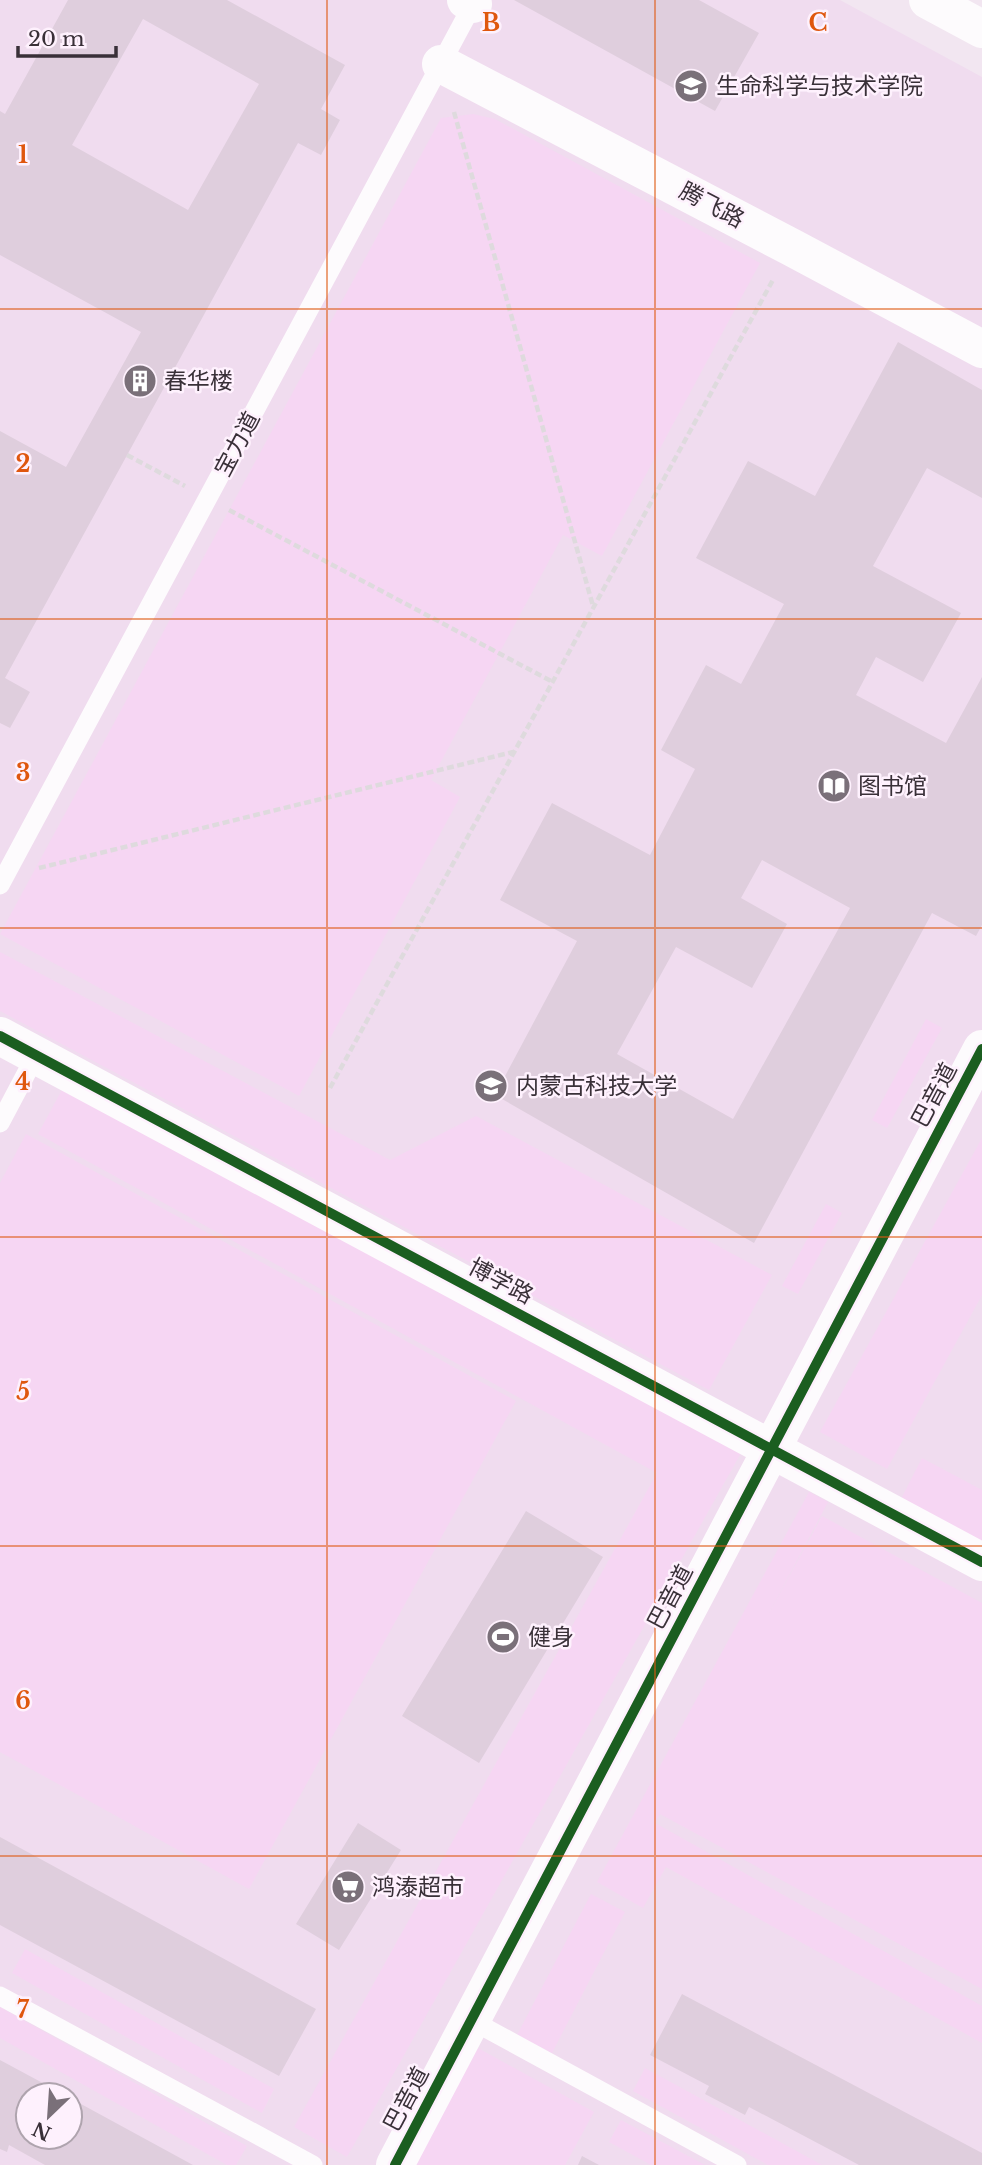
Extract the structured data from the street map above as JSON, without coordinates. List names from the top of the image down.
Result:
{
  "streets": {
    "street": ["腾飞路", "巴音道", "博学路"],
    "lane": ["宝力道"]
  },
  "crossings": [
    ["腾飞路", "宝力道"],
    ["巴音道", "博学路"]
  ],
  "places": {
    "school or university": ["生命科学与技术学院", "内蒙古科技大学"],
    "building": ["春华楼"],
    "library": ["图书馆"],
    "sports": ["健身"],
    "supermarket": ["鸿溙超市"]
  },
  "scale_bar": "20 m",
  "north": "bottom left",
  "grid": {
    "columns": ["B", "C"],
    "rows": [
      "1",
      "2",
      "3",
      "4",
      "5",
      "6",
      "7"
    ]
  }
}
